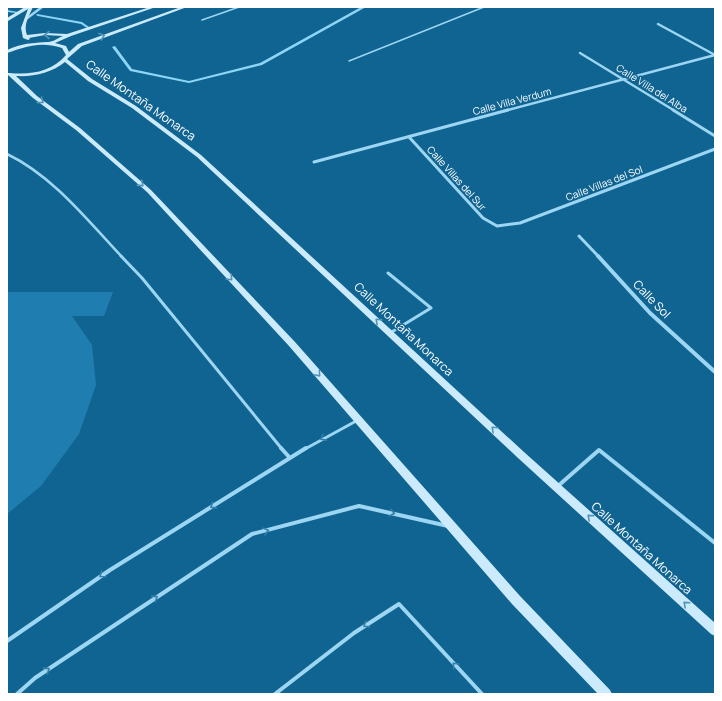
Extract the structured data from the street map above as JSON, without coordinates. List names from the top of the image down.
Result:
{
  "streets": {
    "main road": ["Calle Montaña Monarca"],
    "street": [
      "Calle Villa del Alba",
      "Calle Villa Verdum",
      "Calle Villas del Sur",
      "Calle Villas del Sol",
      "Calle Sol"
    ]
  },
  "crossings": [
    ["Calle Villa del Alba", "Calle Villa Verdum"],
    ["Calle Villa Verdum", "Calle Villas del Sur"],
    ["Calle Villas del Sur", "Calle Villas del Sol"]
  ]
}
